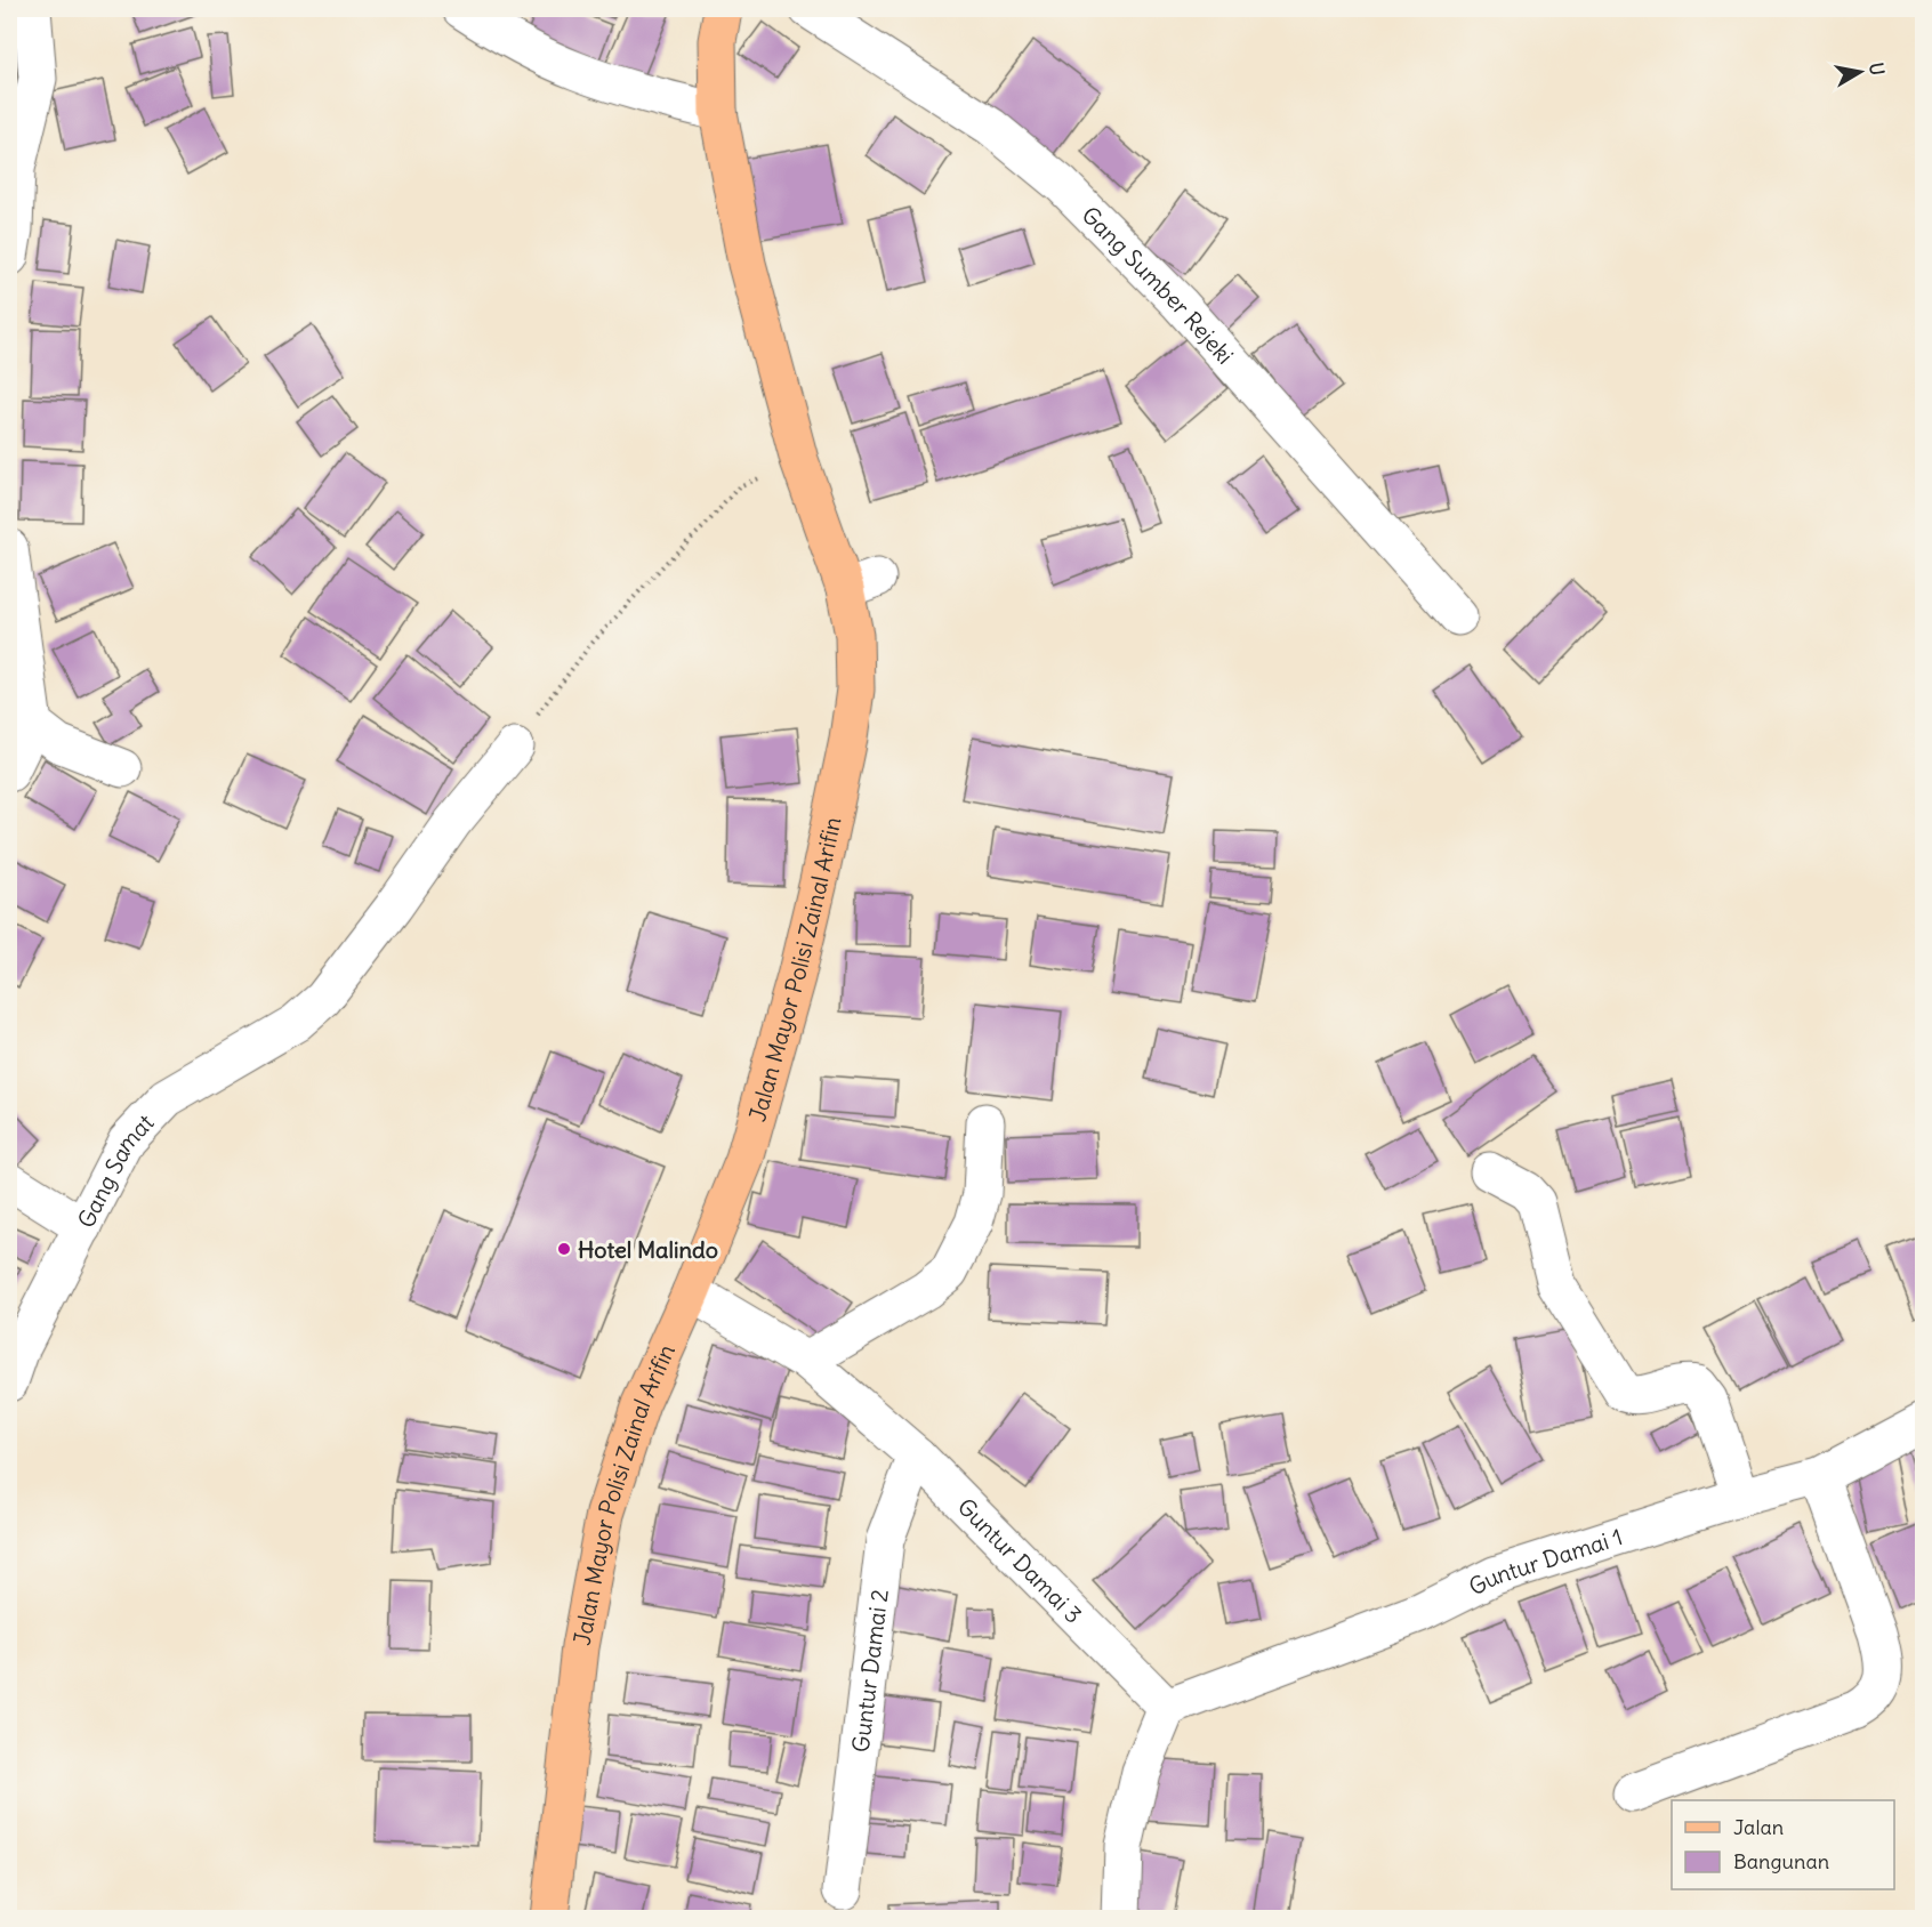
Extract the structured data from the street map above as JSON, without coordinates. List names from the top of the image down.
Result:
{
  "streets": {
    "main road": ["Jalan Mayor Polisi Zainal Arifin"],
    "street": [
      "Gang Sumber Rejeki",
      "Gang Samat",
      "Guntur Damai 3",
      "Guntur Damai 1",
      "Guntur Damai 2"
    ]
  },
  "crossings": [
    ["Jalan Mayor Polisi Zainal Arifin", "Guntur Damai 3"],
    ["Guntur Damai 3", "Guntur Damai 1"],
    ["Guntur Damai 3", "Guntur Damai 2"]
  ],
  "places": ["Hotel Malindo"],
  "legend": ["Jalan", "Bangunan"],
  "north": "right"
}
